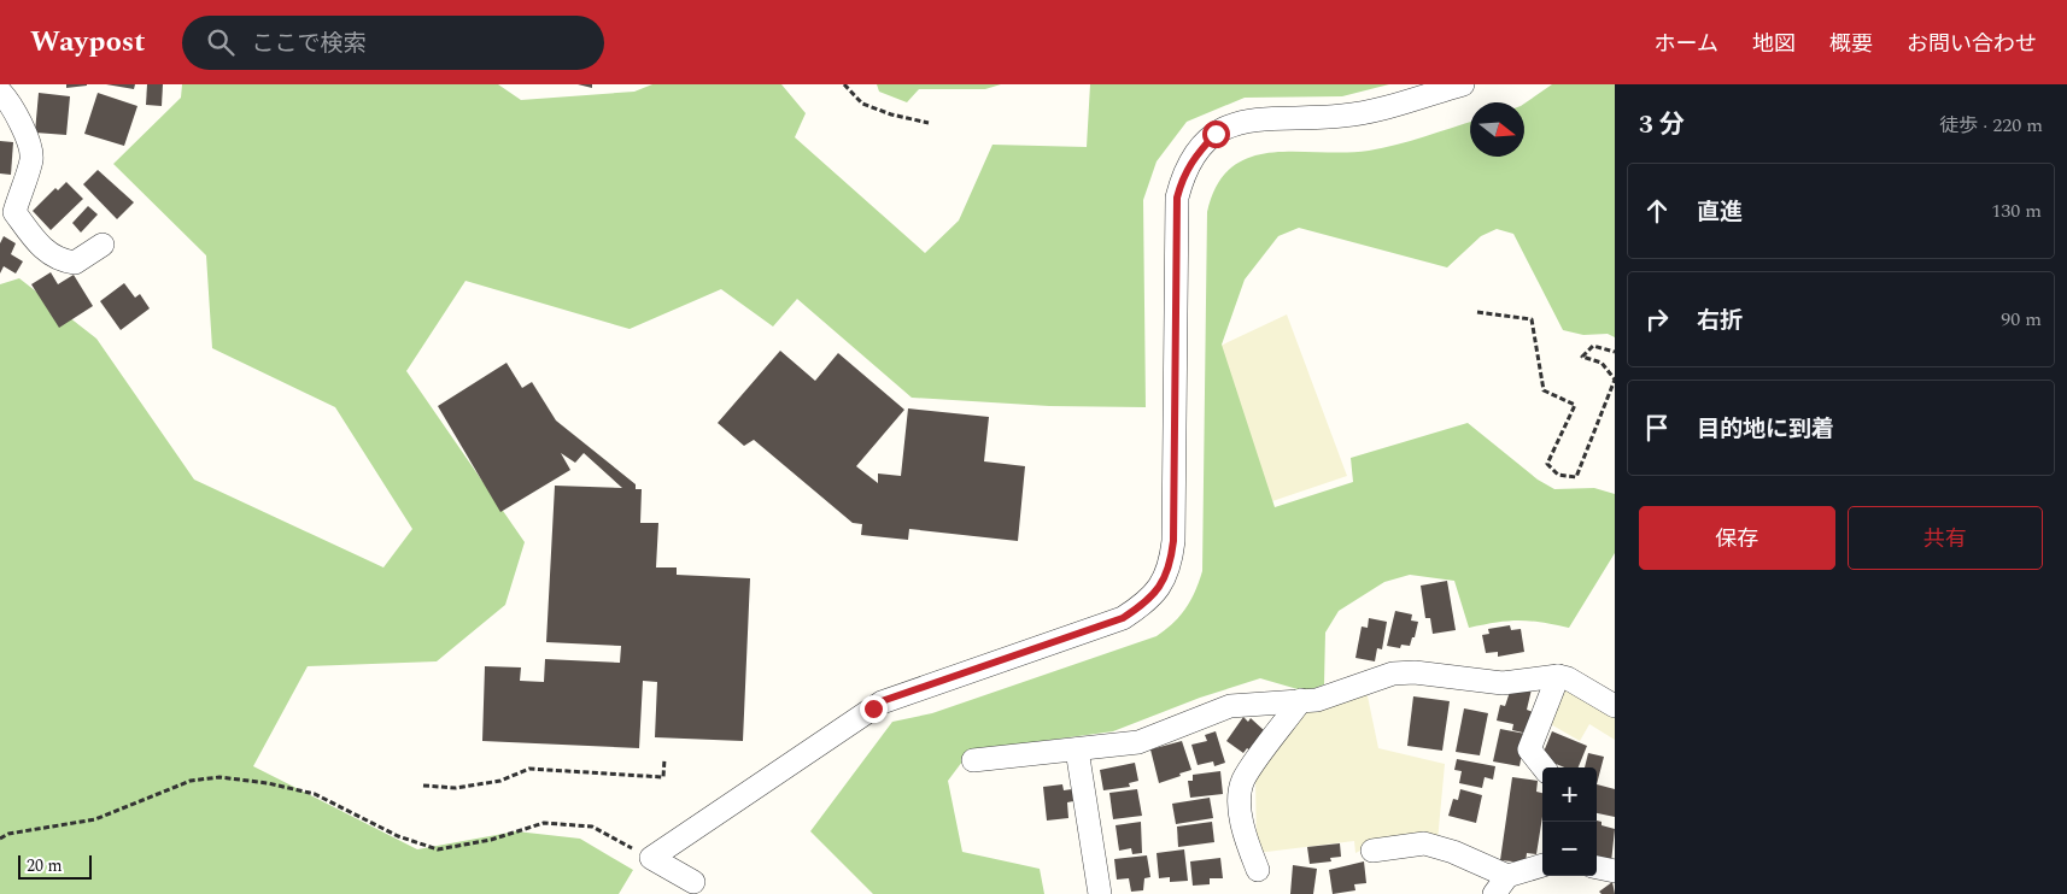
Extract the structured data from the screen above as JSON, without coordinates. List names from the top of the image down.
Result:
{
  "scale_bar": "20 m",
  "north": "right",
  "page": {
    "header": "Waypost",
    "search": "ここで検索",
    "nav": [
      "ホーム",
      "地図",
      "概要",
      "お問い合わせ"
    ],
    "heading": ["3 分", "徒歩 · 220 m"],
    "list": [
      ["直進", "130 m"],
      ["右折", "90 m"],
      "目的地に到着"
    ],
    "buttons": ["保存", "共有"],
    "map_buttons": ["+", "−"],
    "scale": "20 m"
  }
}
